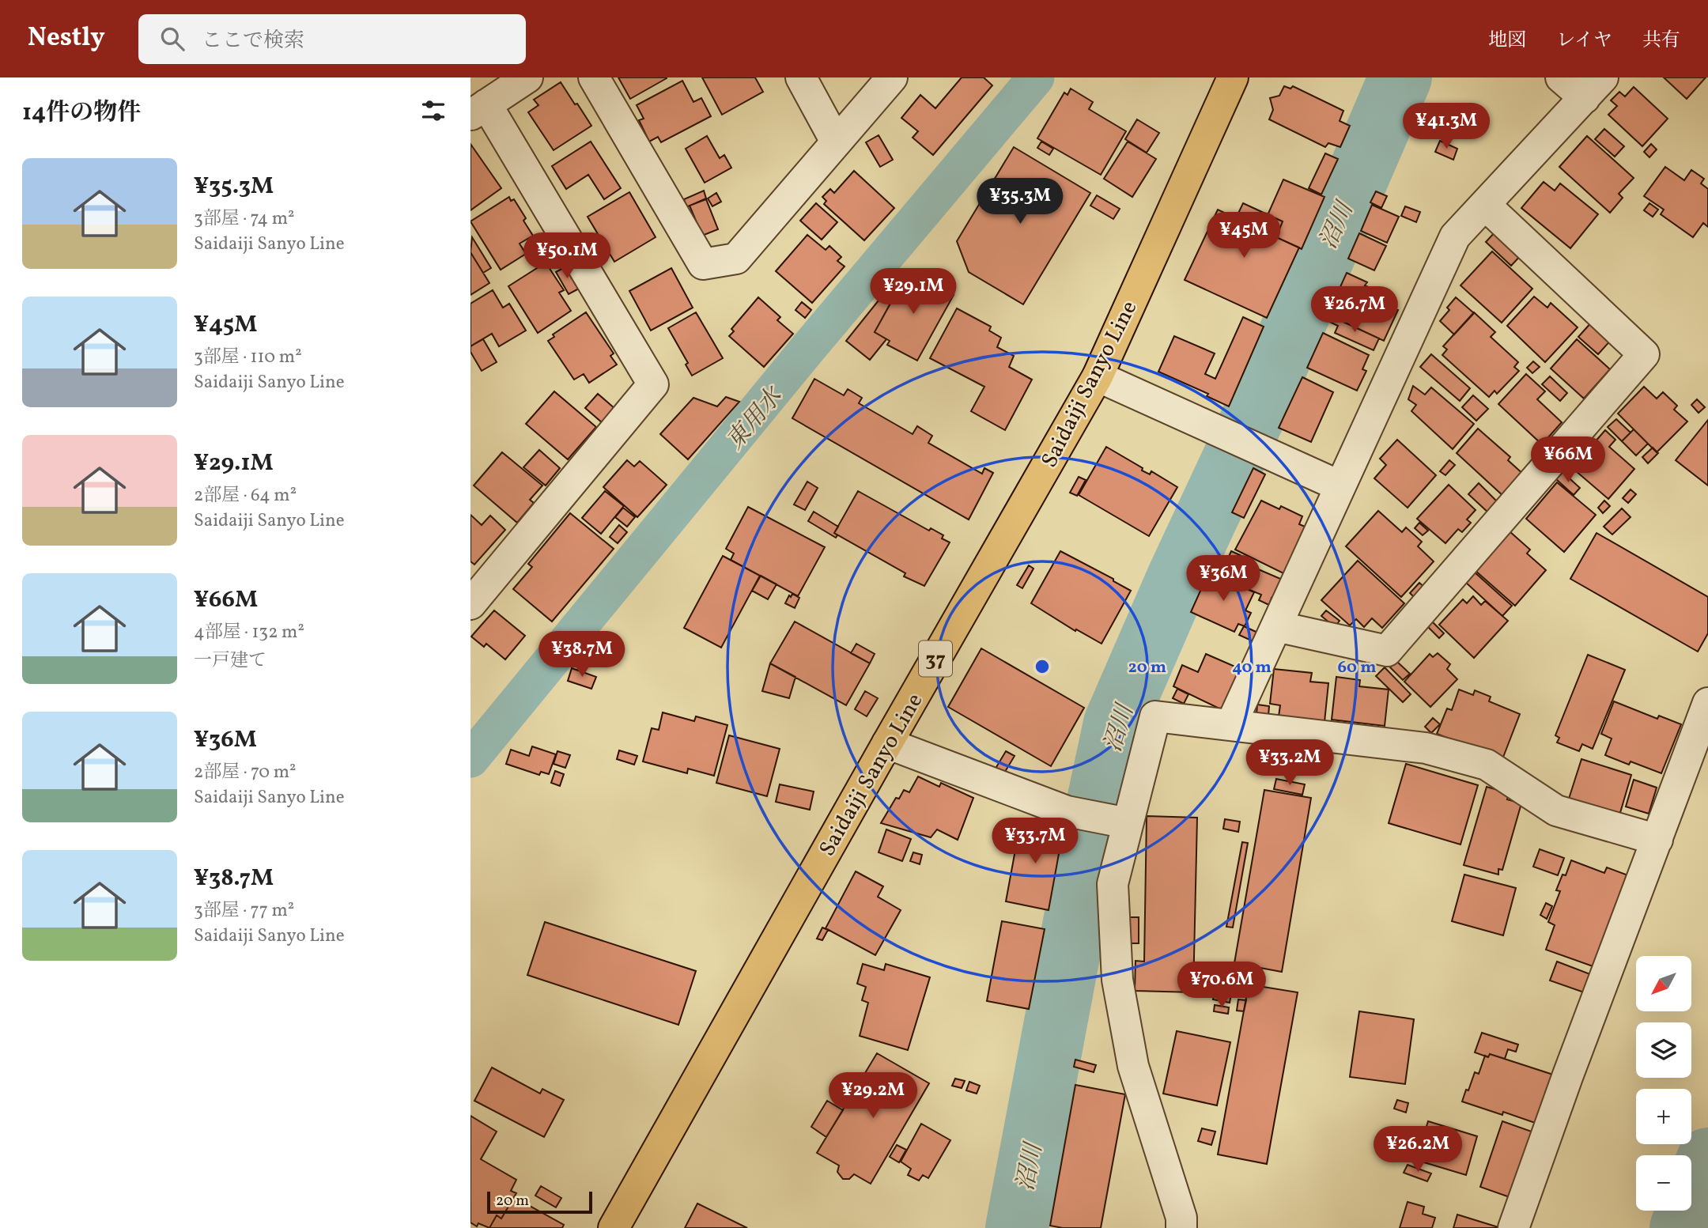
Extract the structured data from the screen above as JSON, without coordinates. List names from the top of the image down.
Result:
{
  "streets": {
    "main road": ["Saidaiji Sanyo Line", "37"]
  },
  "water": ["沼川", "東用水"],
  "scale_bar": "20 m",
  "north": "bottom left",
  "page": {
    "header": "Nestly",
    "search": "ここで検索",
    "nav": ["地図", "レイヤ", "共有"],
    "heading": "14件の物件",
    "price": [
      "¥41.3M",
      "¥35.3M",
      "¥45M",
      "¥50.1M",
      "¥29.1M",
      "¥26.7M",
      "¥66M",
      "¥36M",
      "¥38.7M",
      "¥33.2M",
      "¥33.7M",
      "¥70.6M",
      "¥29.2M",
      "¥26.2M"
    ],
    "list": [
      {
        "name": "¥35.3M",
        "note": "3部屋 · 74 m² · Saidaiji Sanyo Line"
      },
      {
        "name": "¥45M",
        "note": "3部屋 · 110 m² · Saidaiji Sanyo Line"
      },
      {
        "name": "¥29.1M",
        "note": "2部屋 · 64 m² · Saidaiji Sanyo Line"
      },
      {
        "name": "¥66M",
        "note": "4部屋 · 132 m² · 一戸建て"
      },
      {
        "name": "¥36M",
        "note": "2部屋 · 70 m² · Saidaiji Sanyo Line"
      },
      {
        "name": "¥38.7M",
        "note": "3部屋 · 77 m² · Saidaiji Sanyo Line"
      }
    ],
    "map_buttons": ["+", "−"],
    "scale": "20 m"
  },
  "rings": ["20 m", "40 m", "60 m"]
}
